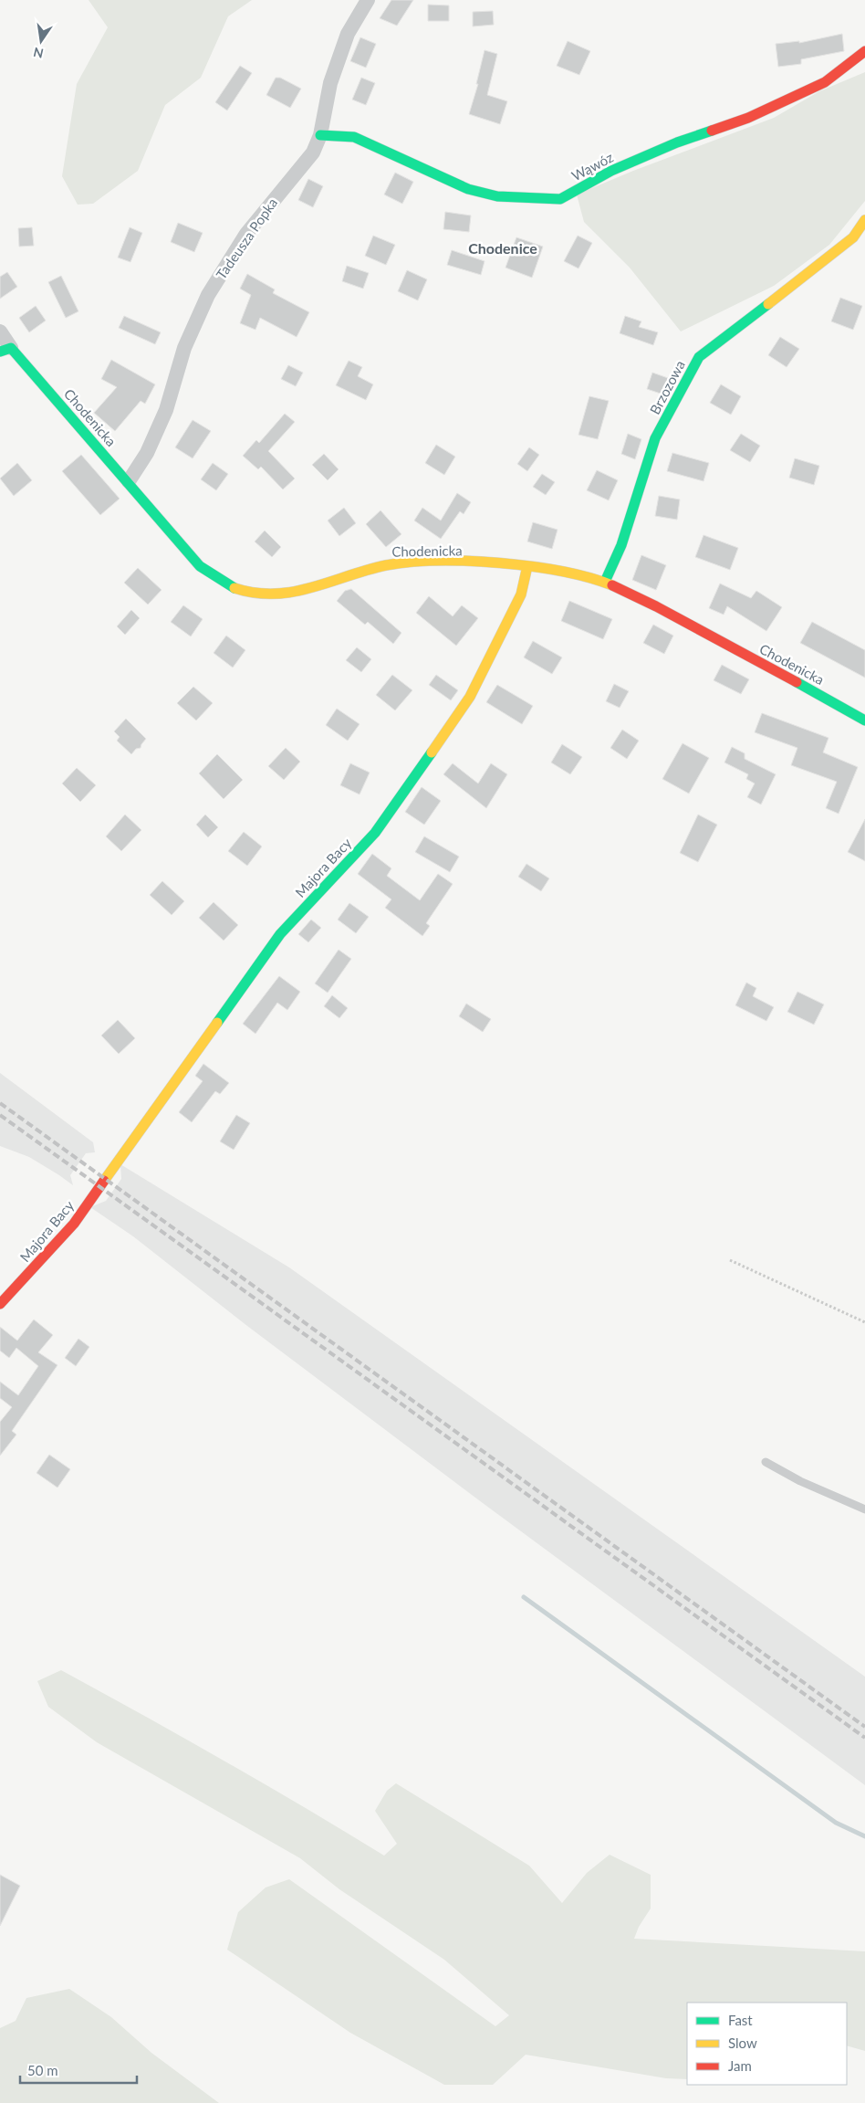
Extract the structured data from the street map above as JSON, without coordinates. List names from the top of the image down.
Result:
{
  "streets": {
    "street": [
      "Wąwóz",
      "Tadeusza Popka",
      "Brzozowa",
      "Chodenicka",
      "Majora Bacy"
    ]
  },
  "crossings": [
    ["Wąwóz", "Tadeusza Popka"],
    ["Tadeusza Popka", "Chodenicka"],
    ["Brzozowa", "Chodenicka"],
    ["Chodenicka", "Majora Bacy"]
  ],
  "districts": ["Chodenice"],
  "legend": ["Fast", "Slow", "Jam"],
  "scale_bar": "50 m",
  "north": "bottom"
}
